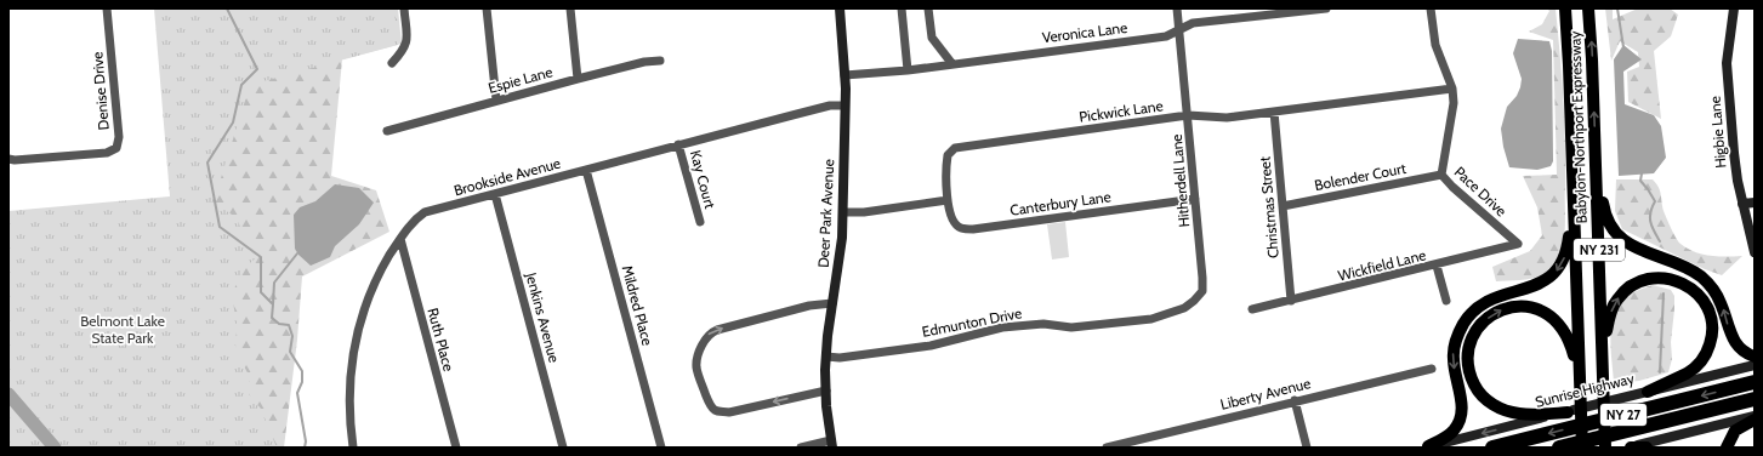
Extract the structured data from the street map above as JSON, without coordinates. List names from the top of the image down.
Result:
{
  "streets": {
    "highway": ["NY 27"],
    "main road": [
      "Babylon-Northport Expressway",
      "Higbie Lane",
      "Deer Park Avenue",
      "NY 231",
      "Sunrise Highway"
    ],
    "street": [
      "Veronica Lane",
      "Espie Lane",
      "Denise Drive",
      "Pickwick Lane",
      "Brookside Avenue",
      "Bolender Court",
      "Kay Court",
      "Hitherdell Lane",
      "Pace Drive",
      "Canterbury Lane",
      "Christmas Street",
      "Wickfield Lane",
      "Mildred Place",
      "Jenkins Avenue",
      "Edmunton Drive",
      "Ruth Place",
      "Liberty Avenue"
    ]
  },
  "crossings": [
    ["Veronica Lane", "Hitherdell Lane"],
    ["Veronica Lane", "Deer Park Avenue"],
    ["Pickwick Lane", "Hitherdell Lane"],
    ["Pickwick Lane", "Pace Drive"],
    ["Pickwick Lane", "Canterbury Lane"],
    ["Pickwick Lane", "Christmas Street"],
    ["Brookside Avenue", "Kay Court"],
    ["Brookside Avenue", "Deer Park Avenue"],
    ["Brookside Avenue", "Mildred Place"],
    ["Brookside Avenue", "Jenkins Avenue"],
    ["Brookside Avenue", "Ruth Place"],
    ["Bolender Court", "Pace Drive"],
    ["Bolender Court", "Christmas Street"],
    ["Hitherdell Lane", "Canterbury Lane"],
    ["Hitherdell Lane", "Edmunton Drive"],
    ["Pace Drive", "Wickfield Lane"],
    ["Christmas Street", "Wickfield Lane"],
    ["Deer Park Avenue", "Edmunton Drive"]
  ],
  "one_way": ["Sunrise Highway"],
  "parks": ["Belmont Lake State Park"]
}
